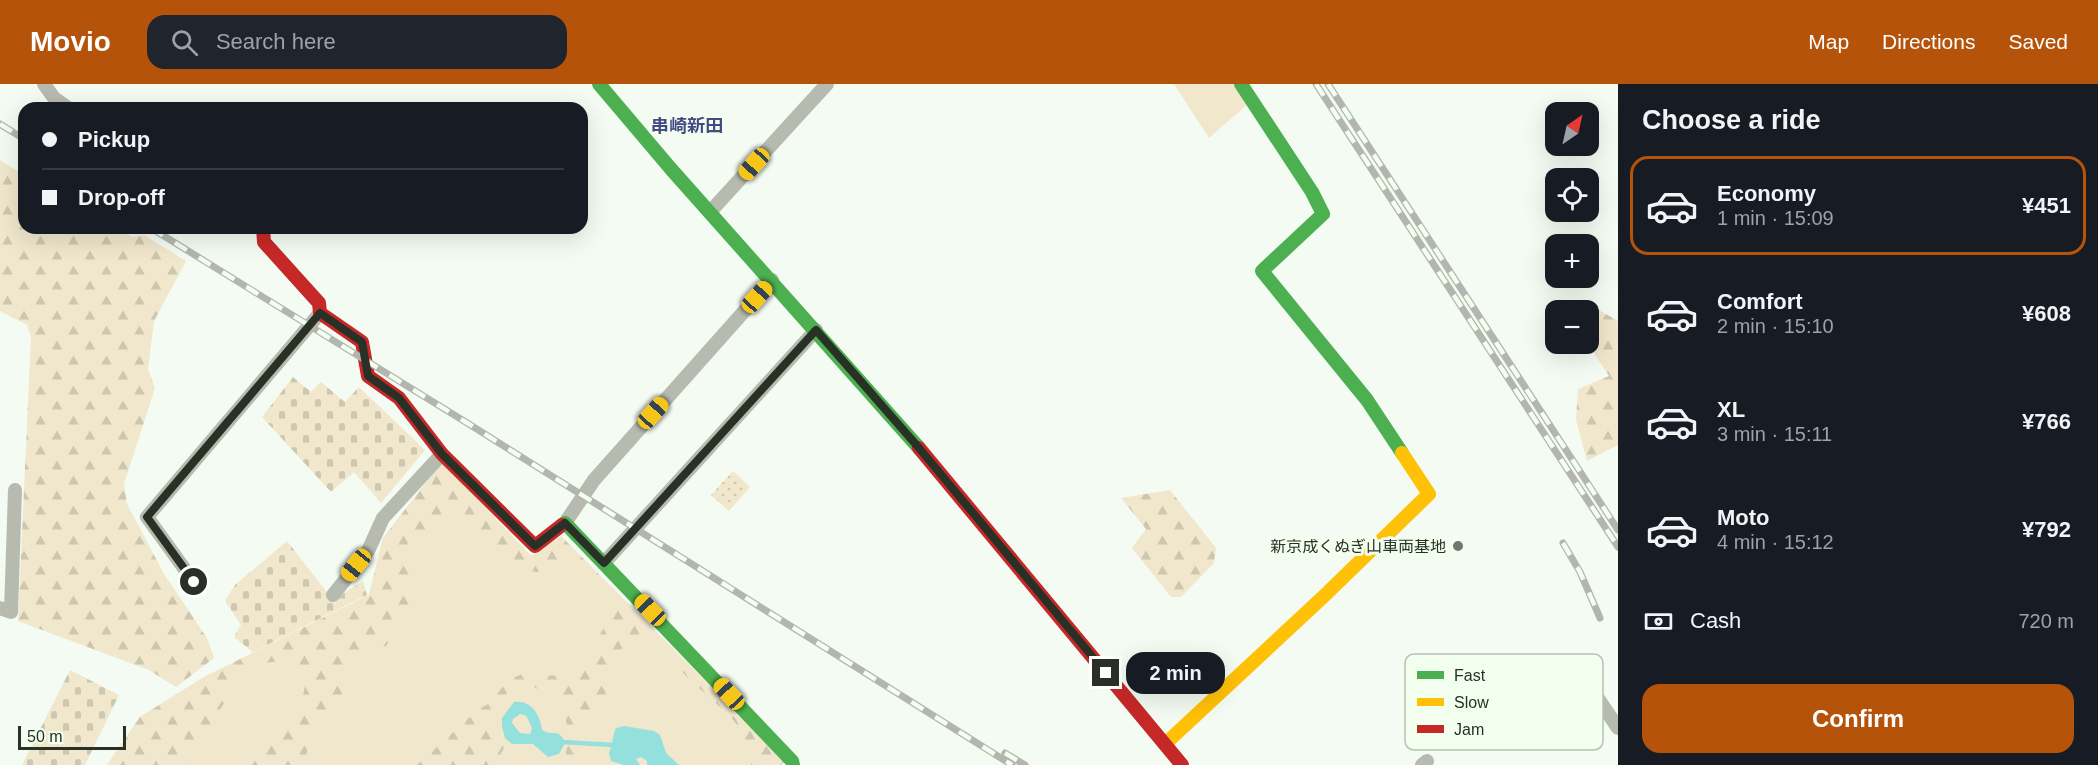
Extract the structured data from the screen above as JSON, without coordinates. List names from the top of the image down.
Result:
{
  "districts": ["串崎新田"],
  "places": ["新京成くぬぎ山車両基地"],
  "legend": ["Fast", "Slow", "Jam"],
  "scale_bar": "50 m",
  "north": "top right",
  "page": {
    "header": "Movio",
    "search": "Search here",
    "nav": ["Map", "Directions", "Saved"],
    "heading": "Choose a ride",
    "map_buttons": ["+", "−"],
    "banner": ["Pickup", "Drop-off"],
    "list": [
      {
        "name": "Economy",
        "note": "1 min · 15:09",
        "value": "¥451"
      },
      {
        "name": "Comfort",
        "note": "2 min · 15:10",
        "value": "¥608"
      },
      {
        "name": "XL",
        "note": "3 min · 15:11",
        "value": "¥766"
      },
      {
        "name": "Moto",
        "note": "4 min · 15:12",
        "value": "¥792"
      }
    ],
    "pay": ["Cash", "720 m"],
    "bubble": "2 min",
    "buttons": "Confirm",
    "scale": "50 m"
  }
}
